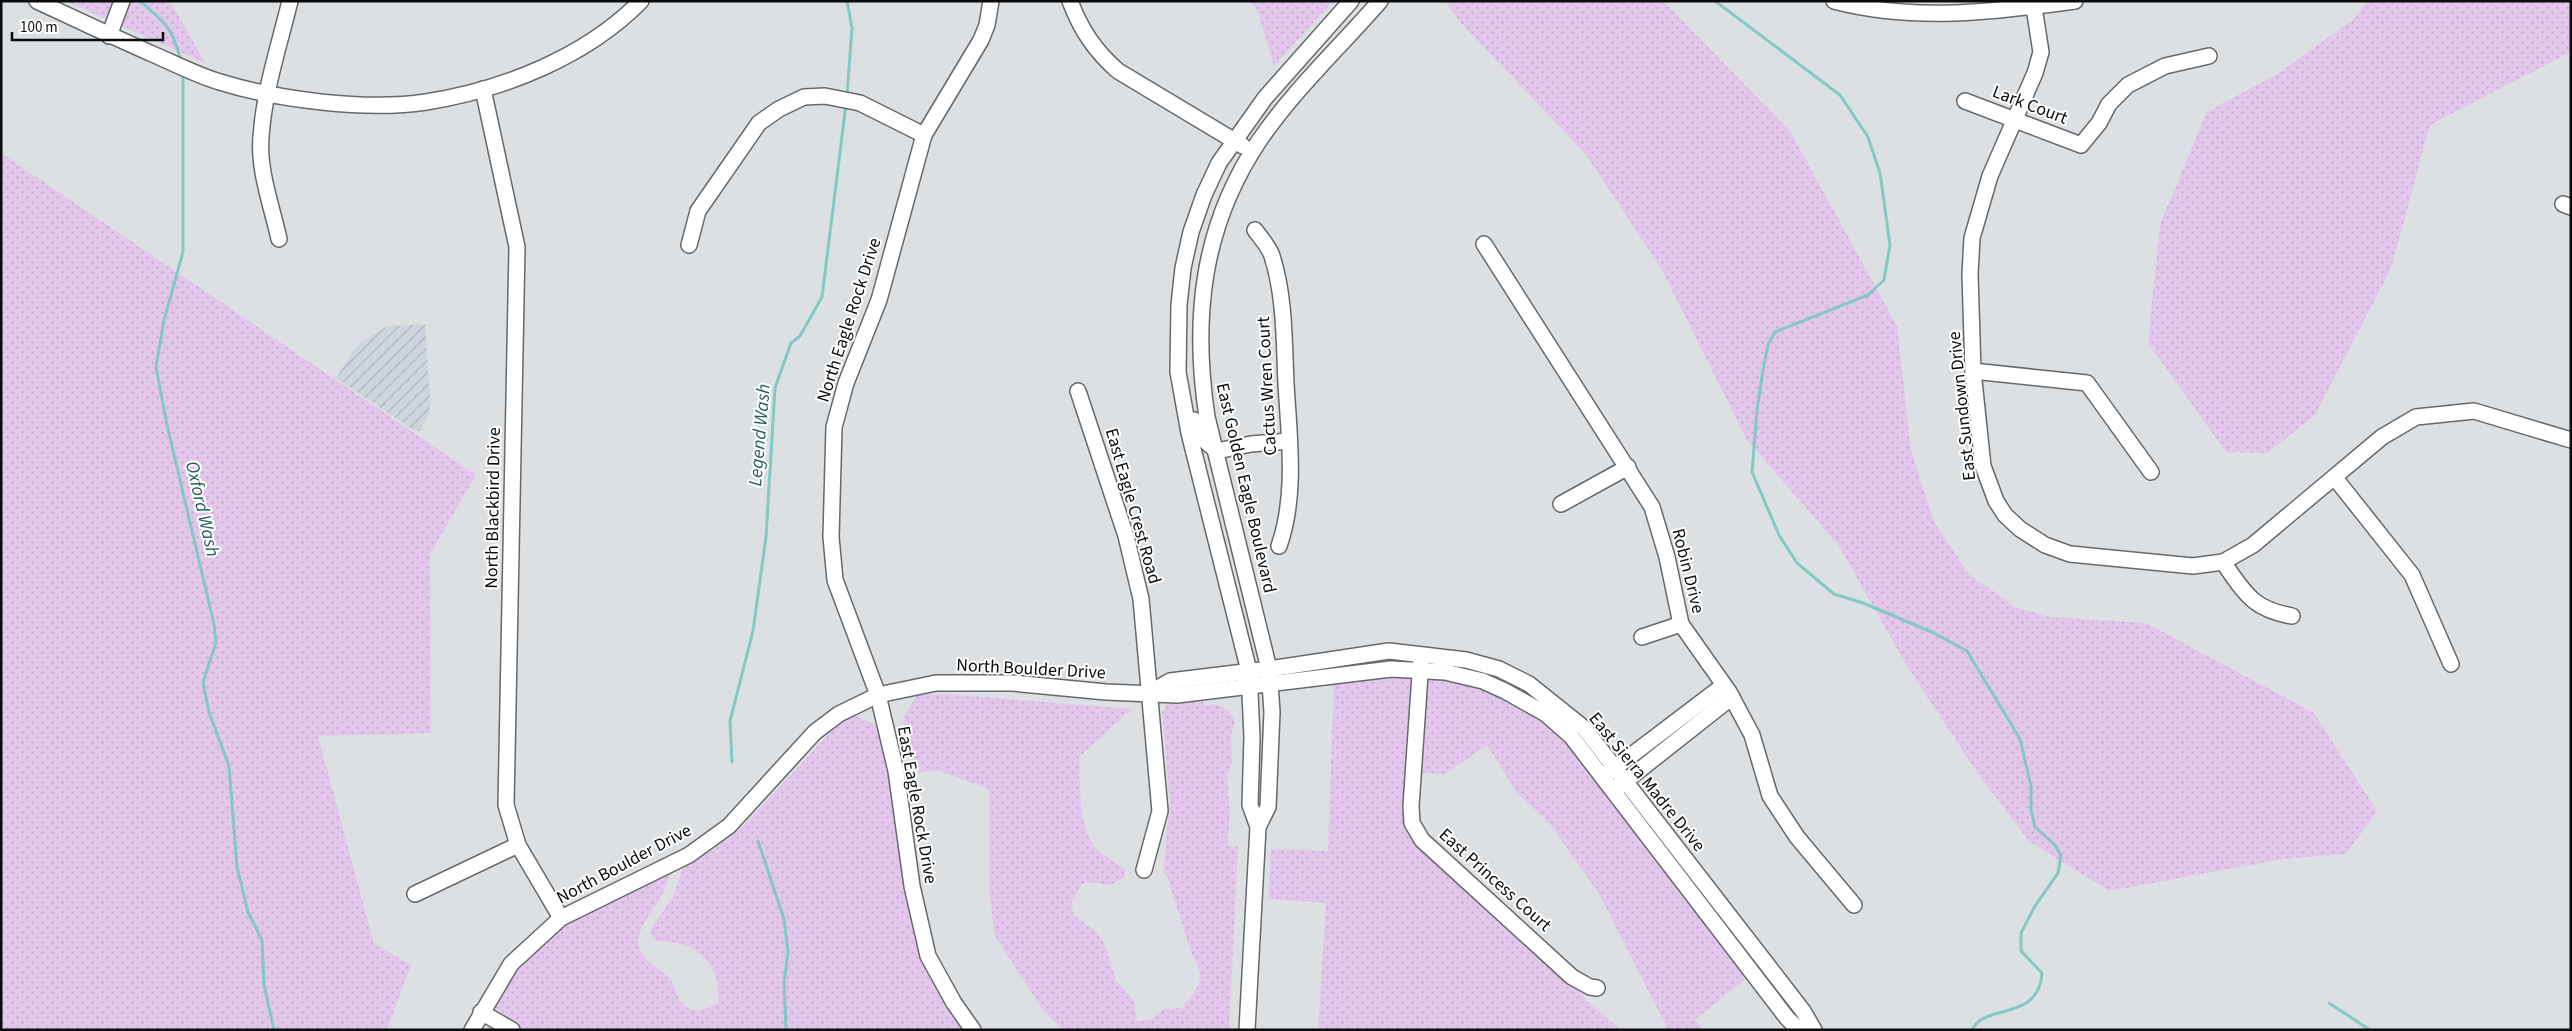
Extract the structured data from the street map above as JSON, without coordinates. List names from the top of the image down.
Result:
{
  "streets": {
    "street": [
      "Lark Court",
      "North Eagle Rock Drive",
      "Cactus Wren Court",
      "East Sundown Drive",
      "East Golden Eagle Boulevard",
      "East Eagle Crest Road",
      "North Blackbird Drive",
      "Robin Drive",
      "North Boulder Drive",
      "East Sierra Madre Drive",
      "East Eagle Rock Drive",
      "East Princess Court"
    ]
  },
  "crossings": [
    ["Lark Court", "East Sundown Drive"],
    ["North Eagle Rock Drive", "East Eagle Rock Drive"],
    ["East Golden Eagle Boulevard", "North Boulder Drive"],
    ["East Golden Eagle Boulevard", "East Sierra Madre Drive"],
    ["East Eagle Crest Road", "North Boulder Drive"],
    ["North Blackbird Drive", "North Boulder Drive"],
    ["North Boulder Drive", "East Sierra Madre Drive"],
    ["North Boulder Drive", "East Eagle Rock Drive"],
    ["East Sierra Madre Drive", "East Princess Court"]
  ],
  "water": ["Legend Wash", "Oxford Wash"],
  "scale_bar": "100 m"
}
